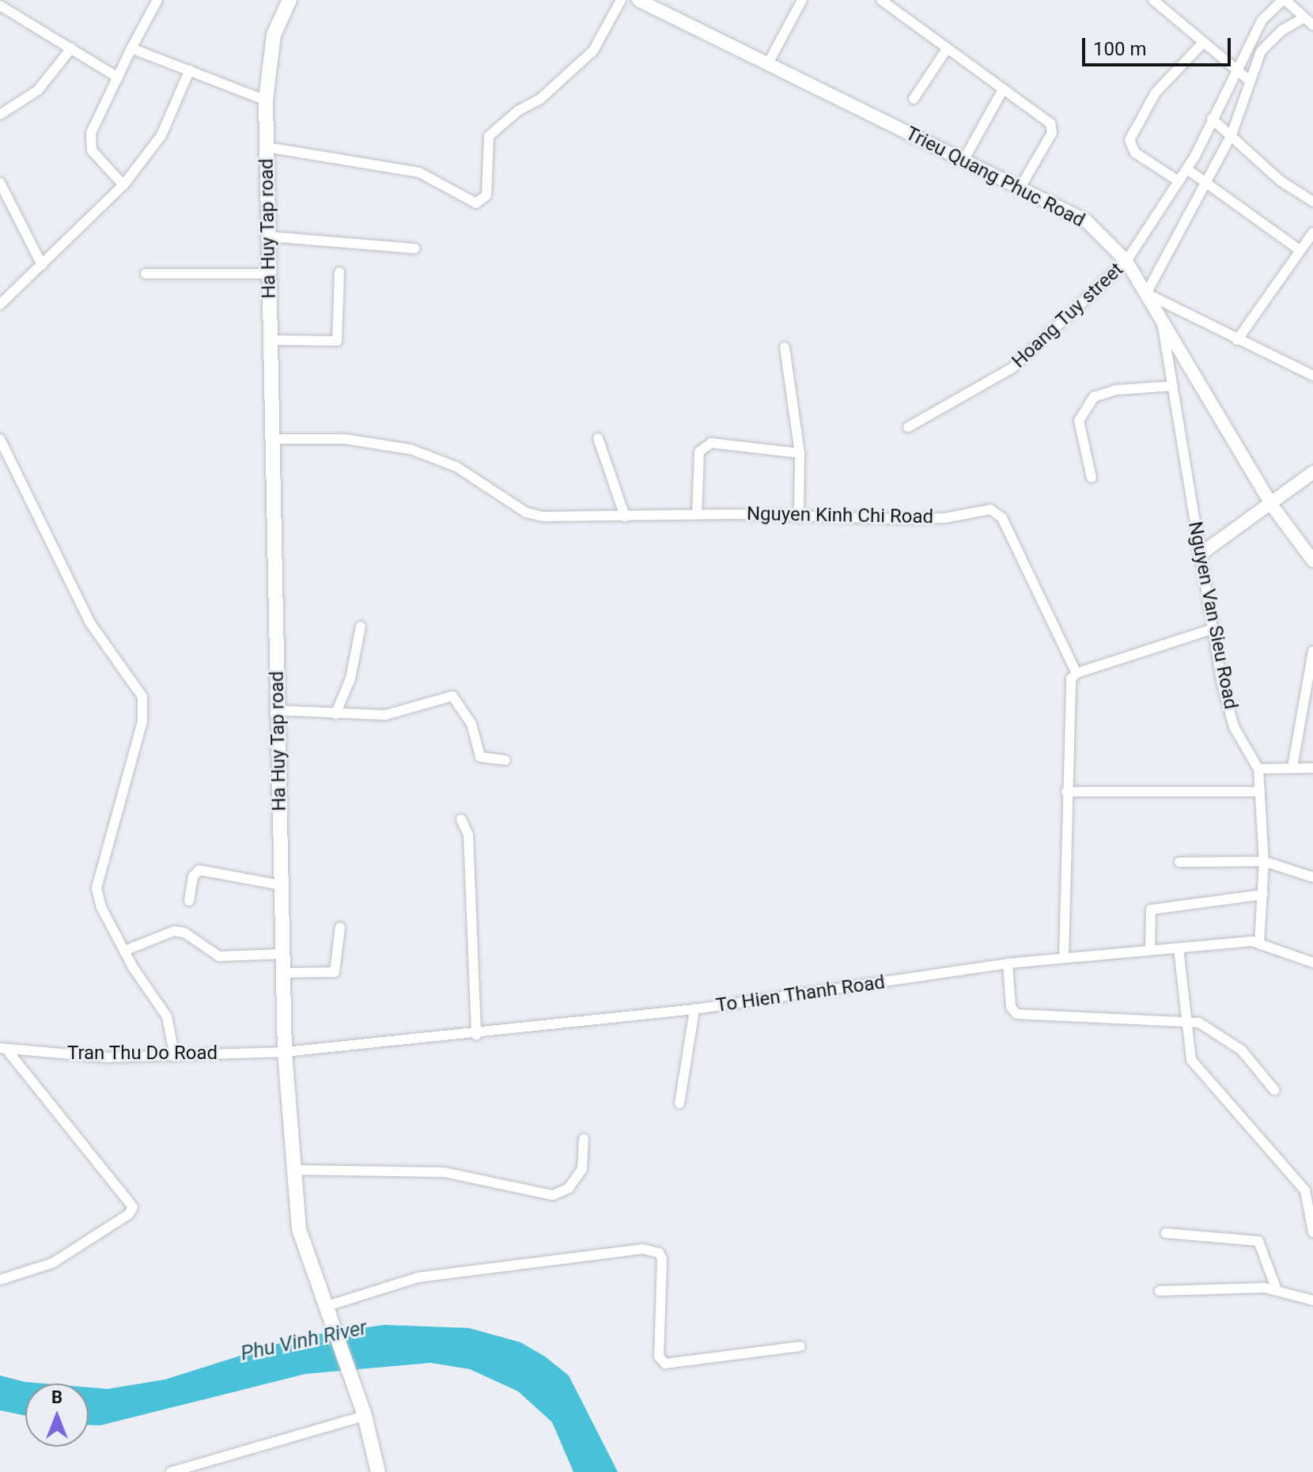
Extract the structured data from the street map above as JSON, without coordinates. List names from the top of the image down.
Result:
{
  "streets": {
    "main road": ["Ha Huy Tap road"],
    "street": [
      "Trieu Quang Phuc Road",
      "Hoang Tuy street",
      "Nguyen Kinh Chi Road",
      "Nguyen Van Sieu Road",
      "To Hien Thanh Road",
      "Tran Thu Do Road"
    ]
  },
  "crossings": [
    ["Trieu Quang Phuc Road", "Hoang Tuy street"],
    ["Trieu Quang Phuc Road", "Nguyen Van Sieu Road"],
    ["Ha Huy Tap road", "Nguyen Kinh Chi Road"],
    ["Ha Huy Tap road", "To Hien Thanh Road"],
    ["Ha Huy Tap road", "Tran Thu Do Road"],
    ["Nguyen Van Sieu Road", "To Hien Thanh Road"],
    ["To Hien Thanh Road", "Tran Thu Do Road"]
  ],
  "water": ["Phu Vinh River"],
  "scale_bar": "100 m",
  "north": "top"
}
